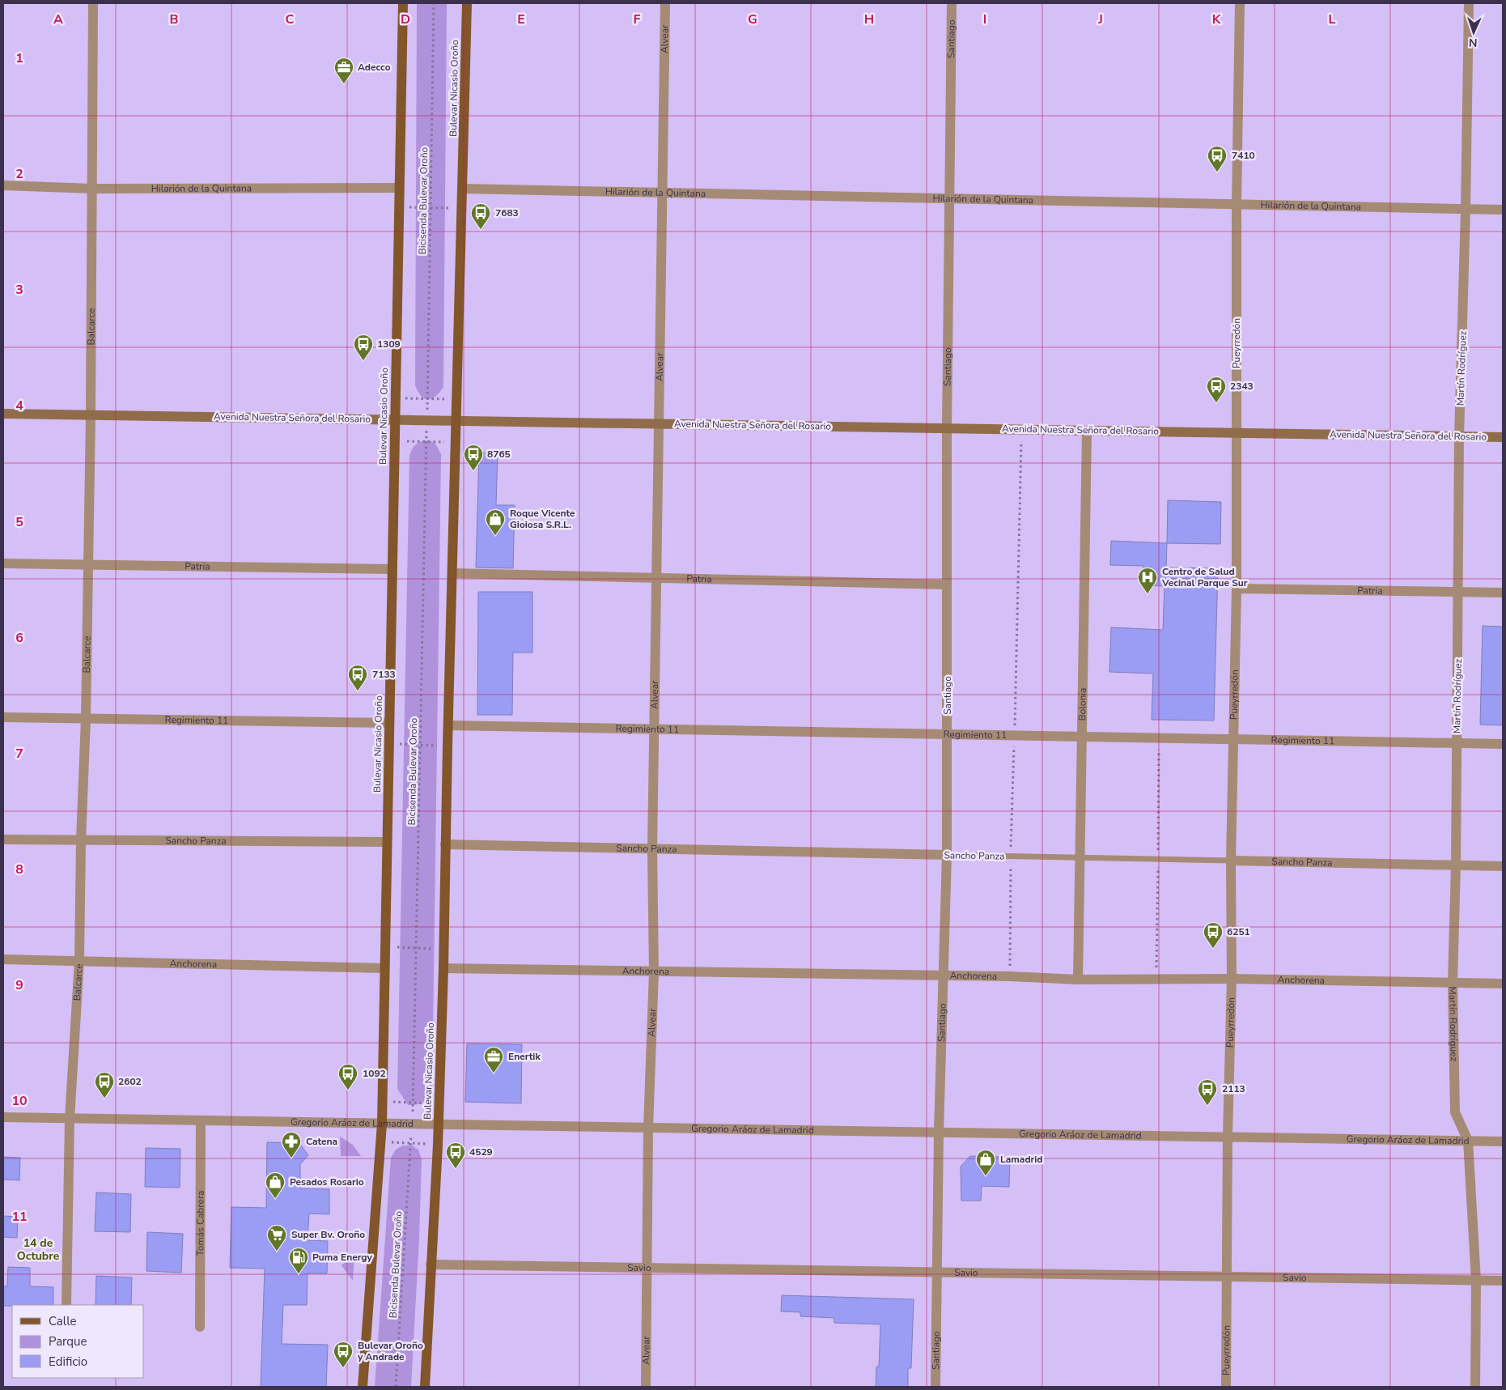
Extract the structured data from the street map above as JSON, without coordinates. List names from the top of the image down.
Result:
{
  "streets": {
    "main road": ["Bulevar Nicasio Oroño"],
    "street": [
      "Alvear",
      "Santiago",
      "Hilarión de la Quintana",
      "Balcarce",
      "Pueyrredón",
      "Martín Rodríguez",
      "Avenida Nuestra Señora del Rosario",
      "Patria",
      "Bolonia",
      "Regimiento 11",
      "Sancho Panza",
      "Anchorena",
      "Gregorio Aráoz de Lamadrid",
      "Tomás Cabrera",
      "Savio"
    ],
    "path": ["Bicisenda Bulevar Oroño"]
  },
  "crossings": [
    ["Alvear", "Hilarión de la Quintana"],
    ["Alvear", "Avenida Nuestra Señora del Rosario"],
    ["Alvear", "Patria"],
    ["Alvear", "Regimiento 11"],
    ["Alvear", "Sancho Panza"],
    ["Alvear", "Anchorena"],
    ["Alvear", "Gregorio Aráoz de Lamadrid"],
    ["Alvear", "Savio"],
    ["Santiago", "Hilarión de la Quintana"],
    ["Santiago", "Avenida Nuestra Señora del Rosario"],
    ["Santiago", "Patria"],
    ["Santiago", "Regimiento 11"],
    ["Santiago", "Sancho Panza"],
    ["Santiago", "Anchorena"],
    ["Santiago", "Gregorio Aráoz de Lamadrid"],
    ["Santiago", "Savio"],
    ["Bulevar Nicasio Oroño", "Hilarión de la Quintana"],
    ["Bulevar Nicasio Oroño", "Avenida Nuestra Señora del Rosario"],
    ["Bulevar Nicasio Oroño", "Patria"],
    ["Bulevar Nicasio Oroño", "Regimiento 11"],
    ["Bulevar Nicasio Oroño", "Sancho Panza"],
    ["Bulevar Nicasio Oroño", "Anchorena"],
    ["Bulevar Nicasio Oroño", "Gregorio Aráoz de Lamadrid"],
    ["Bulevar Nicasio Oroño", "Savio"],
    ["Hilarión de la Quintana", "Balcarce"],
    ["Hilarión de la Quintana", "Pueyrredón"],
    ["Hilarión de la Quintana", "Martín Rodríguez"],
    ["Balcarce", "Avenida Nuestra Señora del Rosario"],
    ["Balcarce", "Patria"],
    ["Balcarce", "Regimiento 11"],
    ["Balcarce", "Sancho Panza"],
    ["Balcarce", "Anchorena"],
    ["Balcarce", "Gregorio Aráoz de Lamadrid"],
    ["Pueyrredón", "Avenida Nuestra Señora del Rosario"],
    ["Pueyrredón", "Patria"],
    ["Pueyrredón", "Regimiento 11"],
    ["Pueyrredón", "Sancho Panza"],
    ["Pueyrredón", "Anchorena"],
    ["Pueyrredón", "Gregorio Aráoz de Lamadrid"],
    ["Pueyrredón", "Savio"],
    ["Martín Rodríguez", "Avenida Nuestra Señora del Rosario"],
    ["Martín Rodríguez", "Patria"],
    ["Martín Rodríguez", "Regimiento 11"],
    ["Martín Rodríguez", "Sancho Panza"],
    ["Martín Rodríguez", "Anchorena"],
    ["Martín Rodríguez", "Gregorio Aráoz de Lamadrid"],
    ["Martín Rodríguez", "Savio"],
    ["Avenida Nuestra Señora del Rosario", "Bolonia"],
    ["Bolonia", "Regimiento 11"],
    ["Bolonia", "Sancho Panza"],
    ["Bolonia", "Anchorena"],
    ["Gregorio Aráoz de Lamadrid", "Tomás Cabrera"]
  ],
  "districts": ["14 de Octubre"],
  "places": {
    "office": ["Adecco", "Enertik"],
    "bus stop": [
      "7410",
      "7683",
      "1309",
      "2343",
      "8765",
      "7133",
      "6251",
      "1092",
      "2602",
      "2113",
      "4529",
      "Bulevar Oroño y Andrade"
    ],
    "shop": ["Roque Vicente Gioiosa S.R.L.", "Lamadrid", "Pesados Rosario"],
    "hospital": ["Centro de Salud Vecinal Parque Sur"],
    "pharmacy": ["Catena"],
    "supermarket": ["Super Bv. Oroño"],
    "fuel station": ["Puma Energy"]
  },
  "legend": ["Calle", "Parque", "Edificio"],
  "north": "bottom",
  "grid": {
    "columns": [
      "A",
      "B",
      "C",
      "D",
      "E",
      "F",
      "G",
      "H",
      "I",
      "J",
      "K",
      "L"
    ],
    "rows": [
      "1",
      "2",
      "3",
      "4",
      "5",
      "6",
      "7",
      "8",
      "9",
      "10",
      "11"
    ]
  }
}
